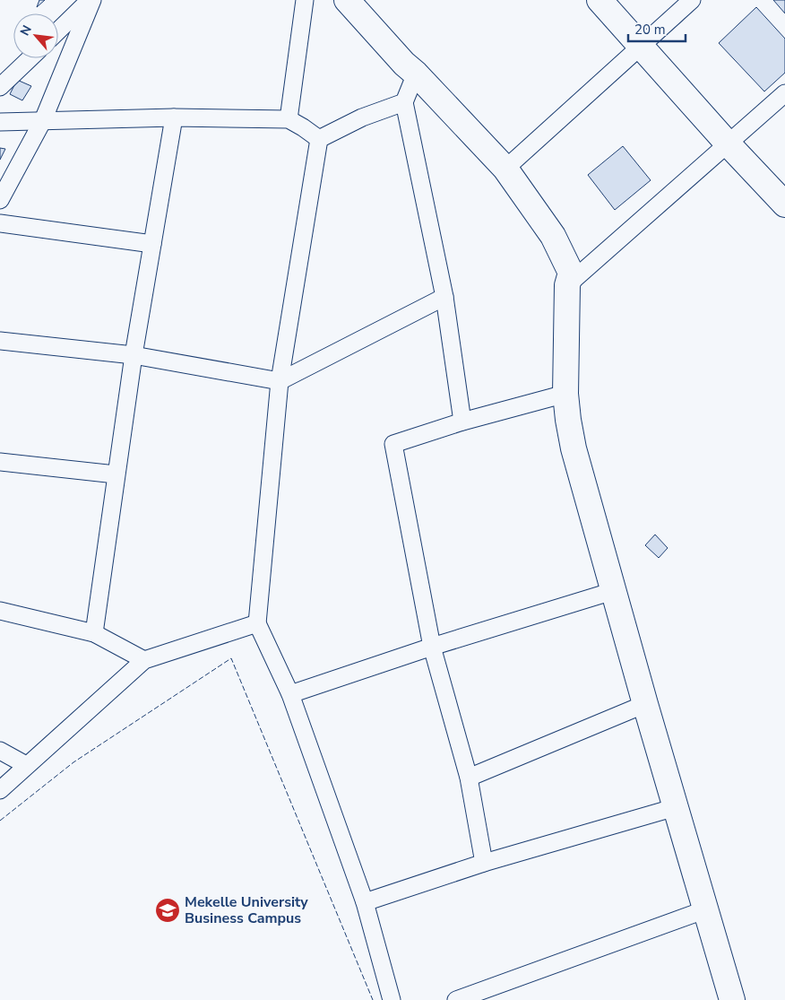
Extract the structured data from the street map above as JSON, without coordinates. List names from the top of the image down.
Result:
{
  "places": {
    "school or university": ["Mekelle University Business Campus"]
  },
  "scale_bar": "20 m",
  "north": "top left"
}
